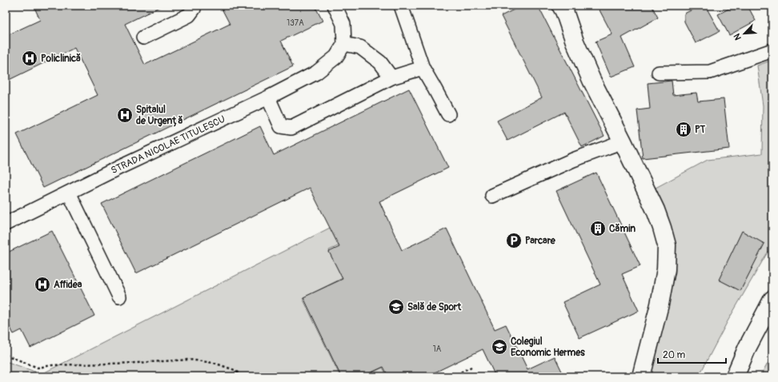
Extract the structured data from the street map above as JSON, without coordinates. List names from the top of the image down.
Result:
{
  "streets": {
    "lane": ["STRADA NICOLAE TITULESCU"]
  },
  "places": {
    "hospital": ["Policlinică", "Spitalul de Urgență", "Affidea"],
    "building": ["PT", "Cămin"],
    "parking": ["Parcare"],
    "school or university": ["Sală de Sport", "Colegiul Economic Hermes"]
  },
  "house_numbers": ["137A", "1A"],
  "scale_bar": "20 m",
  "north": "bottom left"
}
